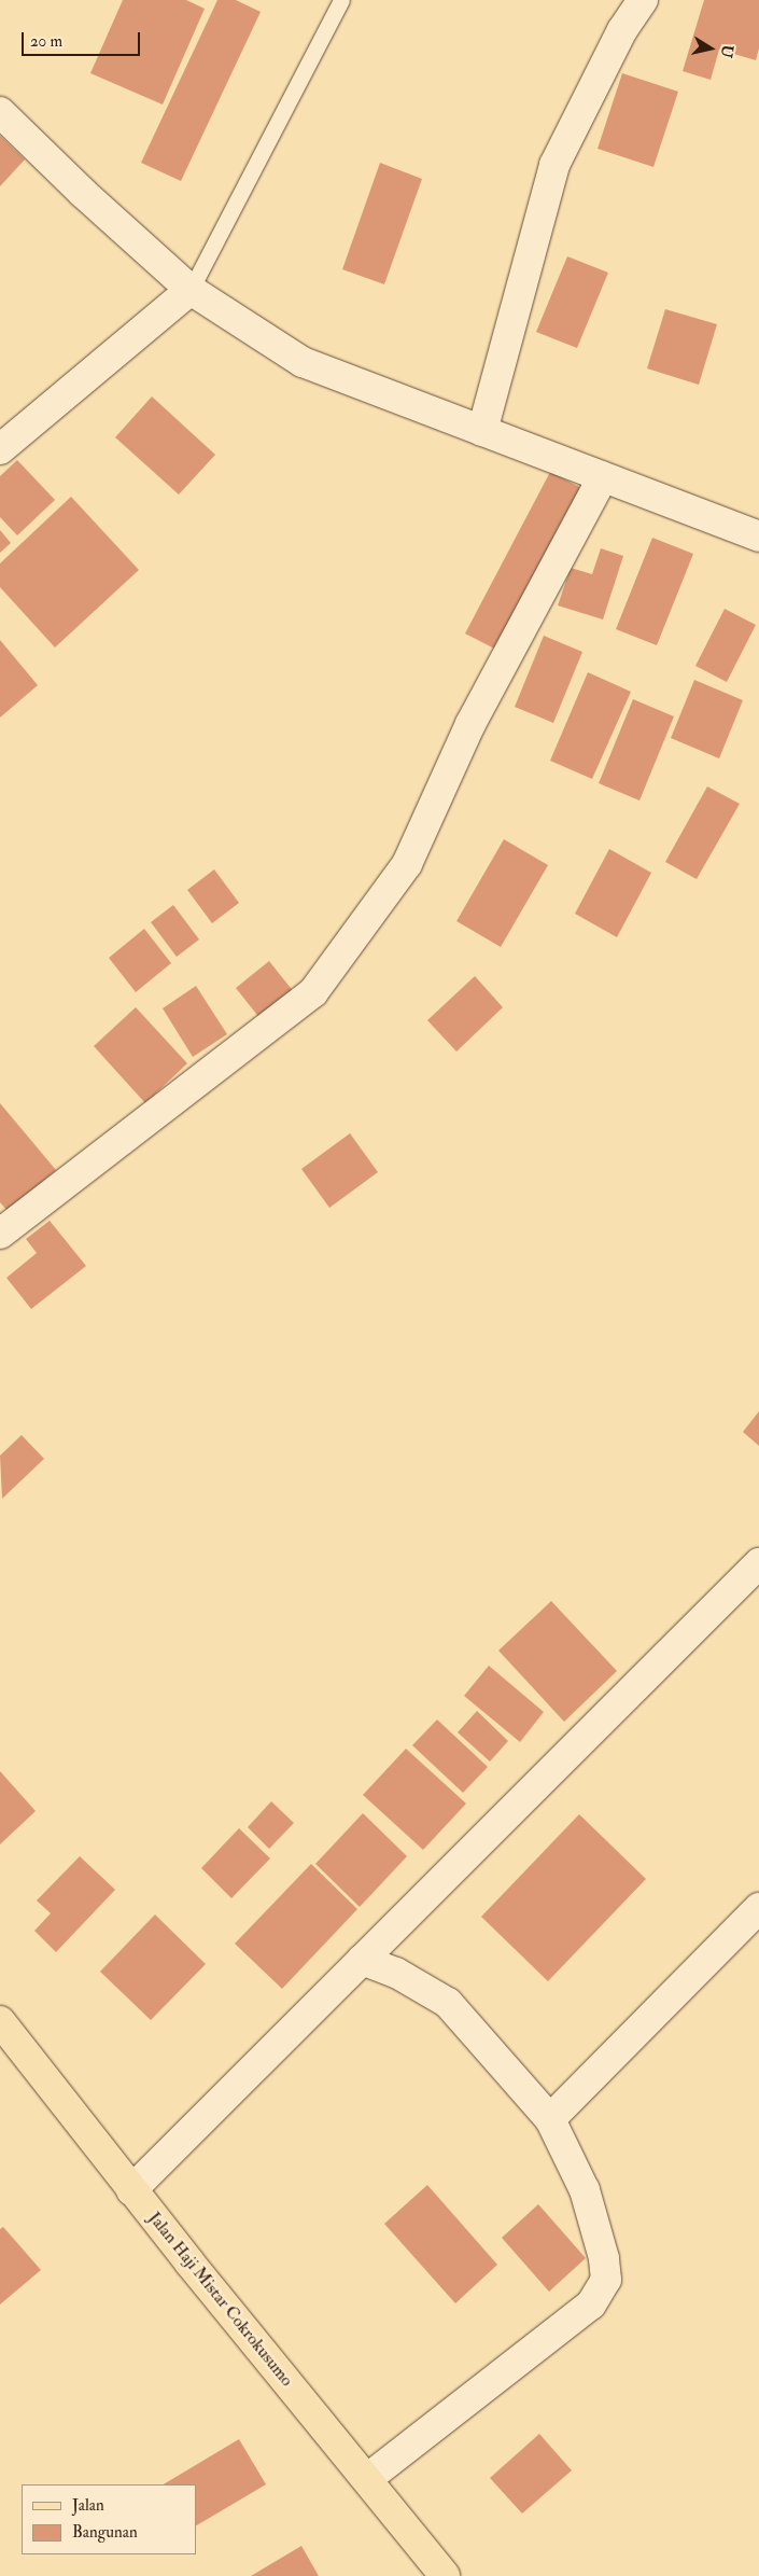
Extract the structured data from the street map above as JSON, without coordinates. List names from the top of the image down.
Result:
{
  "streets": {
    "main road": ["Jalan Haji Mistar Cokrokusumo"]
  },
  "legend": ["Jalan", "Bangunan"],
  "scale_bar": "20 m",
  "north": "right"
}
